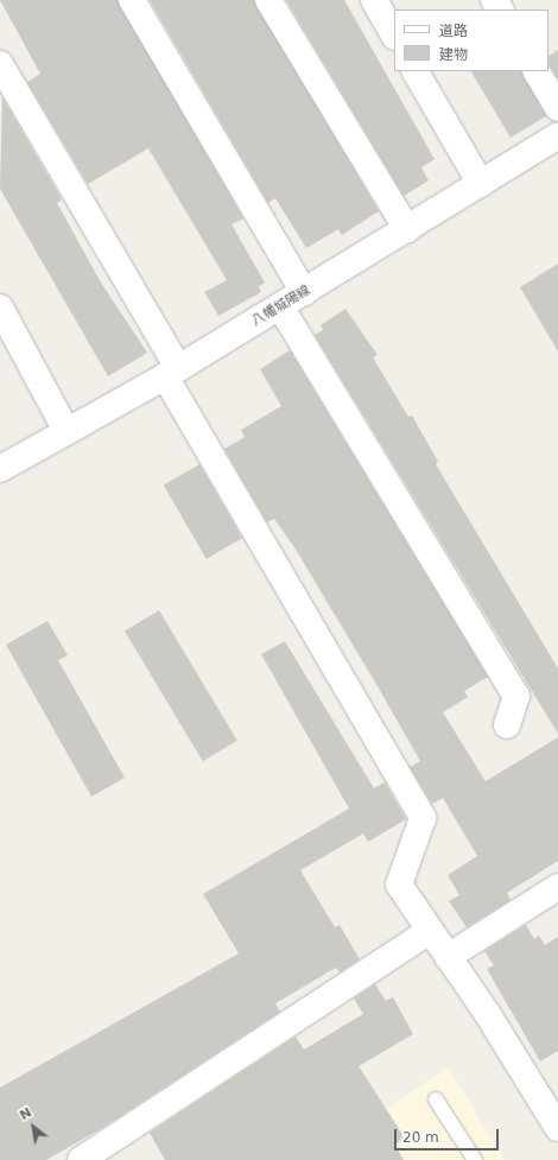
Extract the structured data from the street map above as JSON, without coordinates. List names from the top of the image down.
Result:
{
  "streets": {
    "street": ["八幡城陽線"]
  },
  "legend": ["道路", "建物"],
  "scale_bar": "20 m",
  "north": "top left"
}
